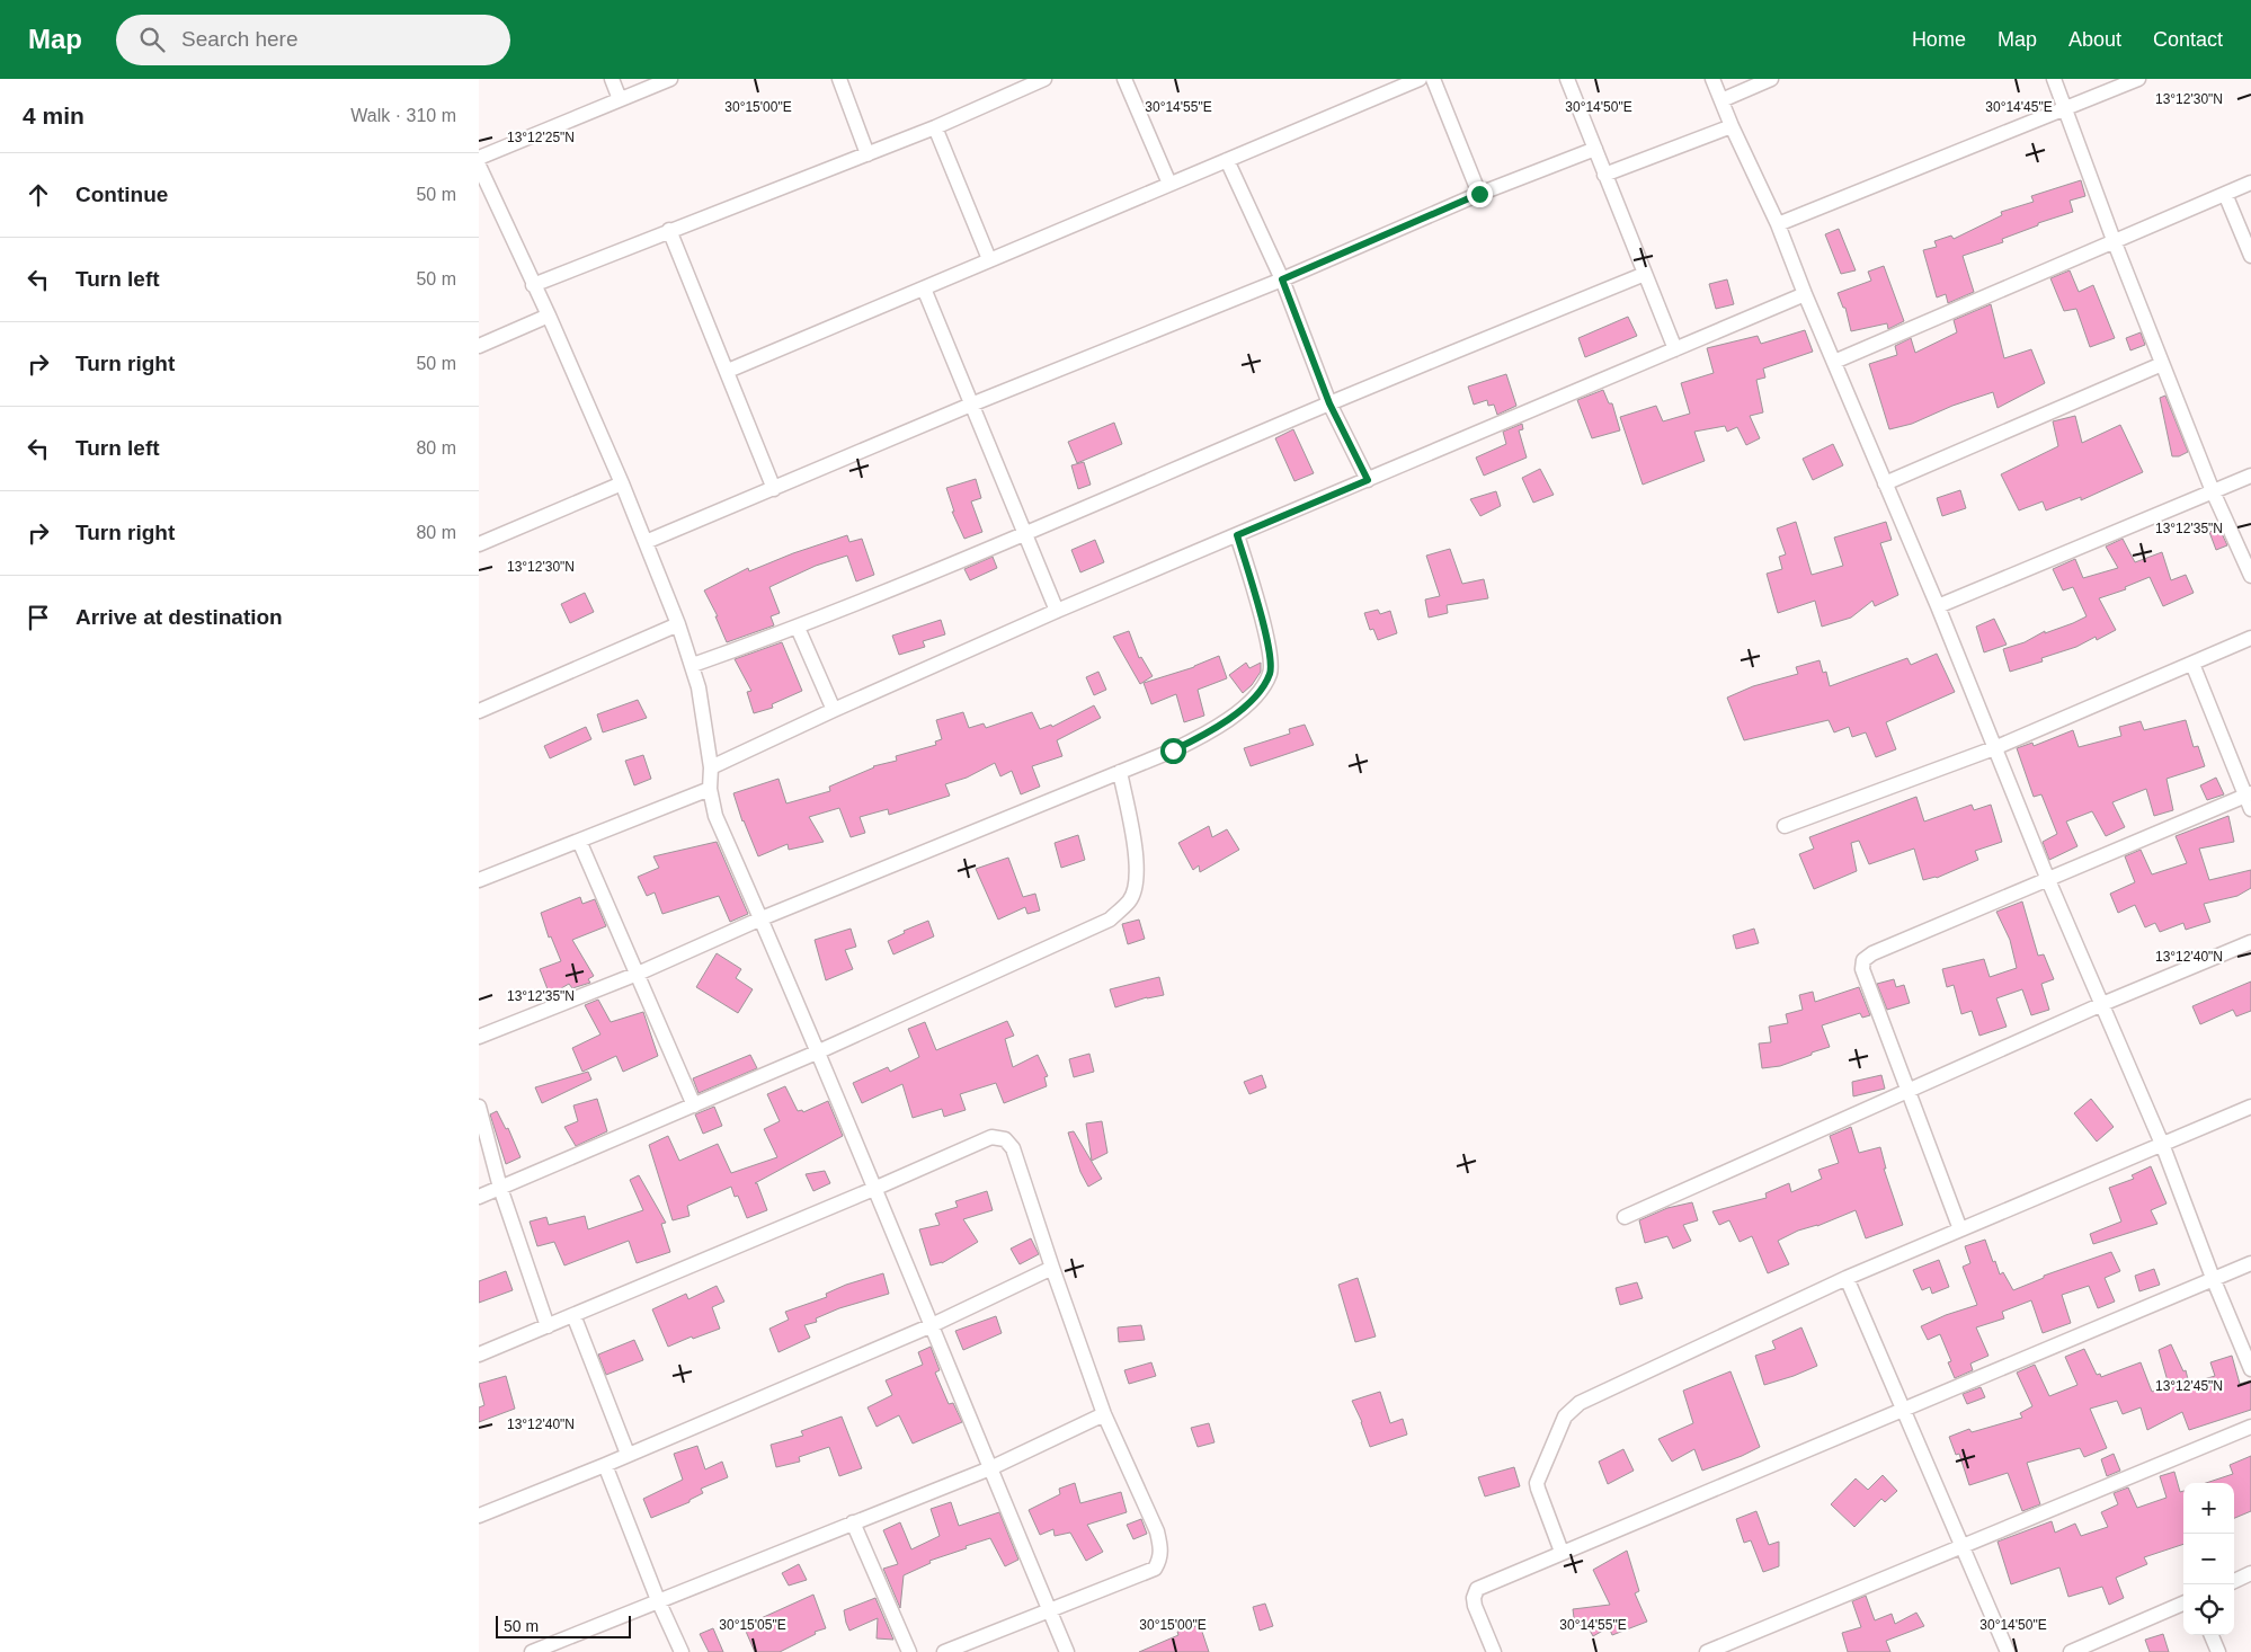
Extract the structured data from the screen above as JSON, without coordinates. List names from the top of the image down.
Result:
{
  "scale_bar": "50 m",
  "page": {
    "header": "Map",
    "search": "Search here",
    "nav": [
      "Home",
      "Map",
      "About",
      "Contact"
    ],
    "heading": ["4 min", "Walk · 310 m"],
    "list": [
      ["Continue", "50 m"],
      ["Turn left", "50 m"],
      ["Turn right", "50 m"],
      ["Turn left", "80 m"],
      ["Turn right", "80 m"],
      "Arrive at destination"
    ],
    "map_buttons": ["+", "−"],
    "scale": "50 m"
  },
  "coordinates": [
    "13°12'30\"N",
    "30°15'00\"E",
    "30°14'55\"E",
    "30°14'50\"E",
    "30°14'45\"E",
    "13°12'25\"N",
    "13°12'35\"N",
    "13°12'40\"N",
    "13°12'45\"N",
    "30°15'05\"E"
  ]
}
